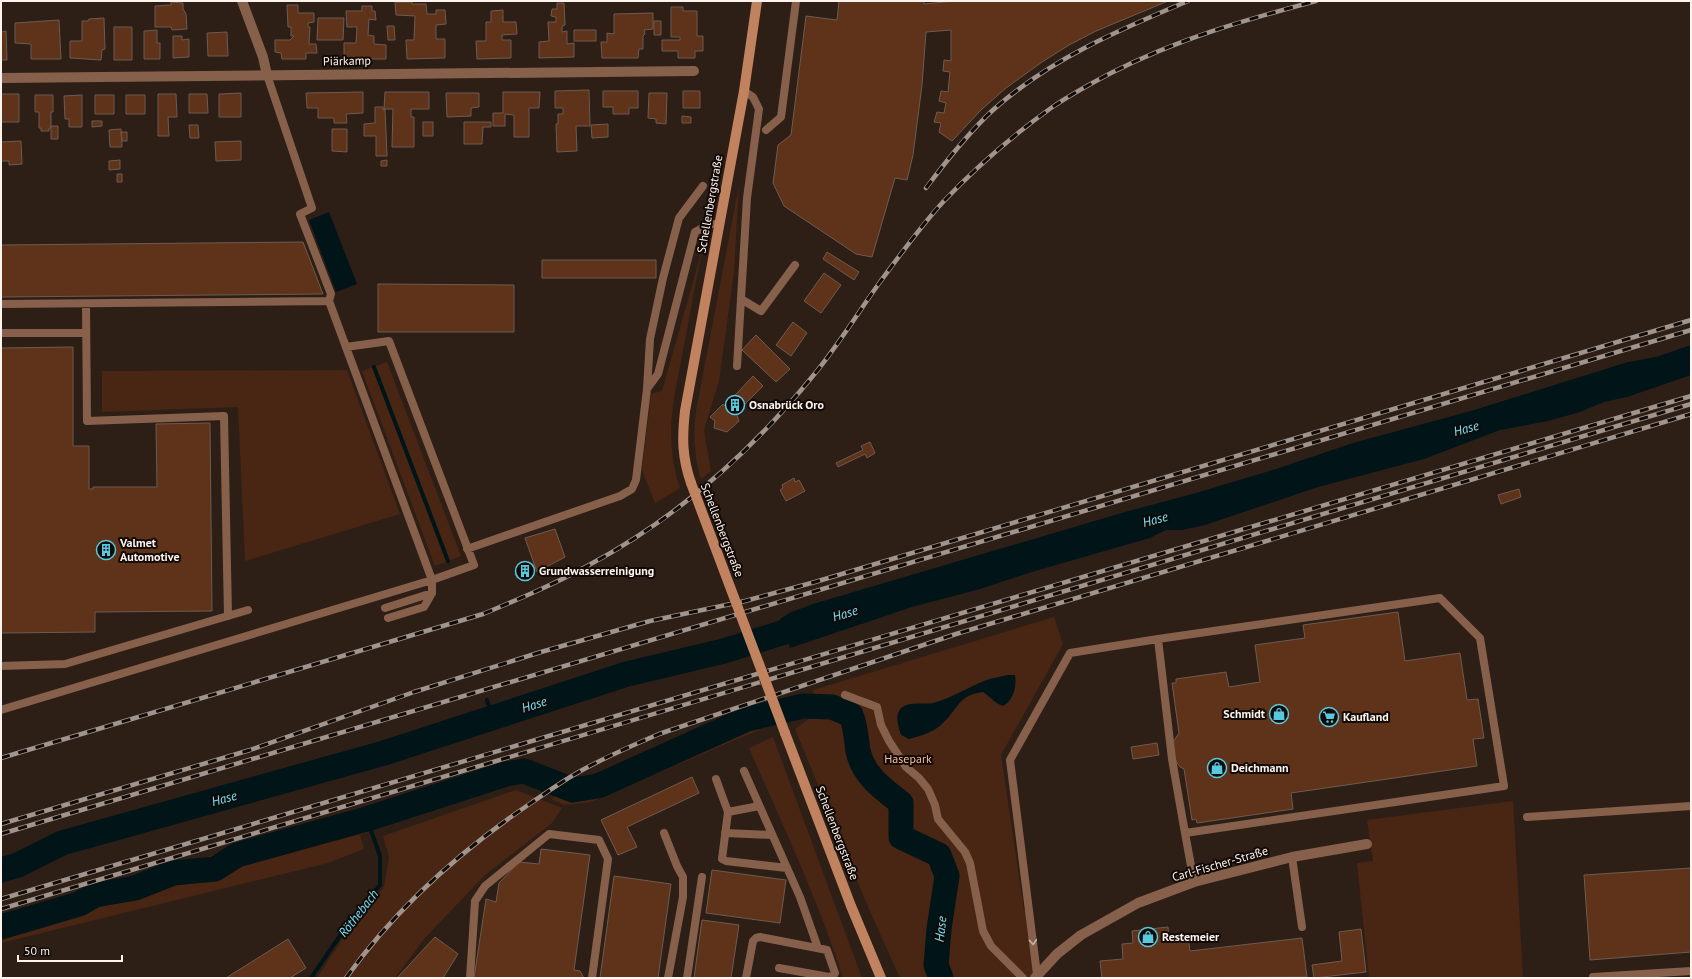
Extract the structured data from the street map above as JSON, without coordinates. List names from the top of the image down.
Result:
{
  "streets": {
    "street": ["Piärkamp", "Schellenbergstraße", "Carl-Fischer-Straße"]
  },
  "water": ["Hase", "Röthebach"],
  "parks": ["Hasepark"],
  "places": {
    "building": ["Osnabrück Oro", "Valmet Automotive", "Grundwasserreinigung"],
    "shop": ["Schmidt", "Deichmann", "Restemeier"],
    "supermarket": ["Kaufland"]
  },
  "scale_bar": "50 m"
}
